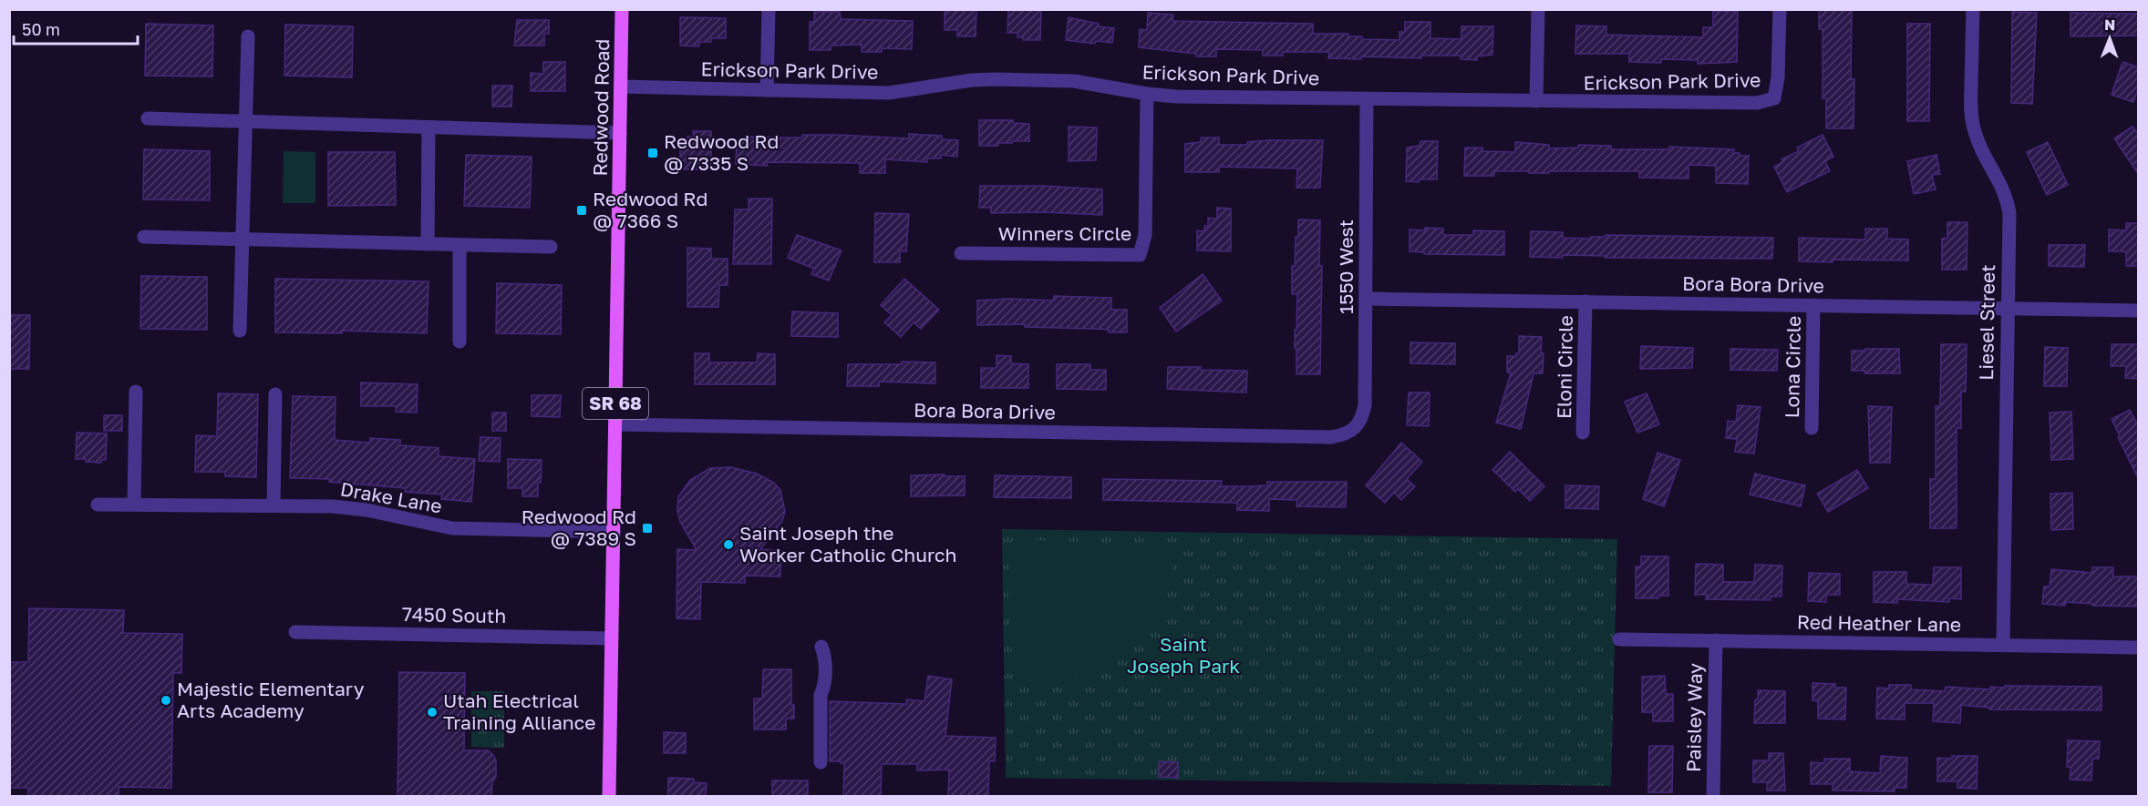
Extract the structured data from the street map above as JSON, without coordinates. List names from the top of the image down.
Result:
{
  "streets": {
    "main road": ["Redwood Road", "SR 68"],
    "street": [
      "Erickson Park Drive",
      "Winners Circle",
      "1550 West",
      "Bora Bora Drive",
      "Liesel Street",
      "Eloni Circle",
      "Lona Circle",
      "Drake Lane",
      "7450 South",
      "Red Heather Lane",
      "Paisley Way"
    ]
  },
  "crossings": [
    ["Erickson Park Drive", "Redwood Road"],
    ["Erickson Park Drive", "Winners Circle"],
    ["Erickson Park Drive", "1550 West"],
    ["Redwood Road", "Bora Bora Drive"],
    ["Redwood Road", "Drake Lane"],
    ["Redwood Road", "7450 South"],
    ["1550 West", "Bora Bora Drive"],
    ["Bora Bora Drive", "Liesel Street"],
    ["Bora Bora Drive", "Eloni Circle"],
    ["Bora Bora Drive", "Lona Circle"],
    ["Liesel Street", "Red Heather Lane"],
    ["Red Heather Lane", "Paisley Way"]
  ],
  "parks": ["Saint Joseph Park"],
  "places": {
    "transit": ["Redwood Rd @ 7335 S", "Redwood Rd @ 7366 S", "Redwood Rd @ 7389 S"],
    "other": ["Saint Joseph the Worker Catholic Church", "Majestic Elementary Arts Academy", "Utah Electrical Training Alliance"]
  },
  "scale_bar": "50 m",
  "north": "top"
}
